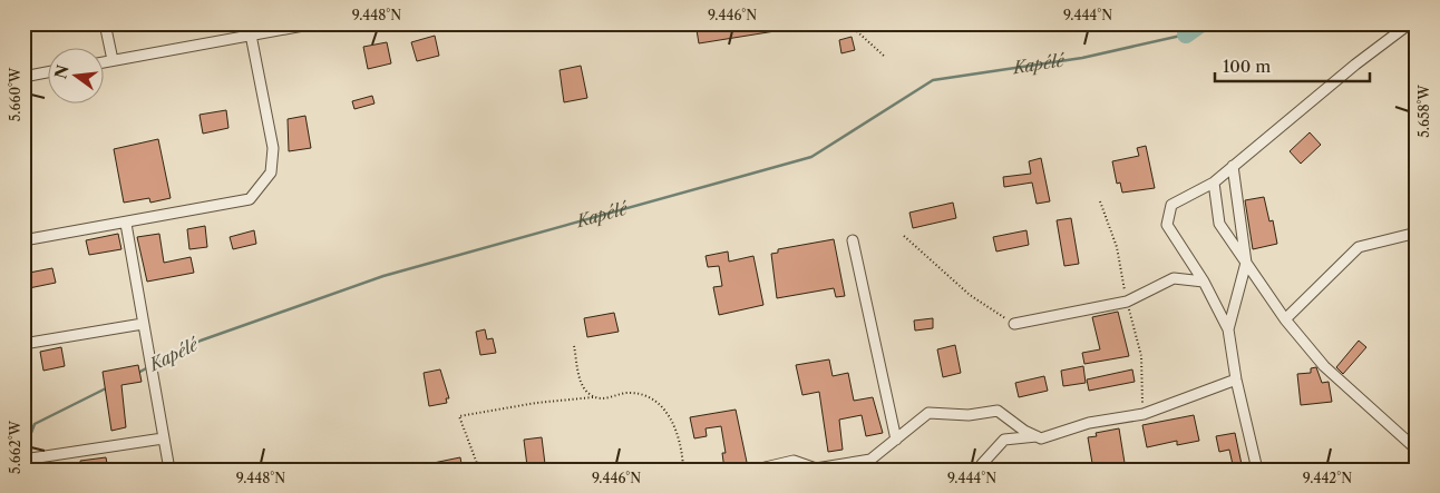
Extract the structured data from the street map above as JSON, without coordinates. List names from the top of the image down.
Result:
{
  "water": ["Kapélé"],
  "scale_bar": "100 m",
  "north": "left",
  "coordinates": [
    "9.448°N",
    "9.446°N",
    "9.444°N",
    "5.660°W",
    "5.658°W",
    "5.662°W",
    "9.442°N"
  ]
}
